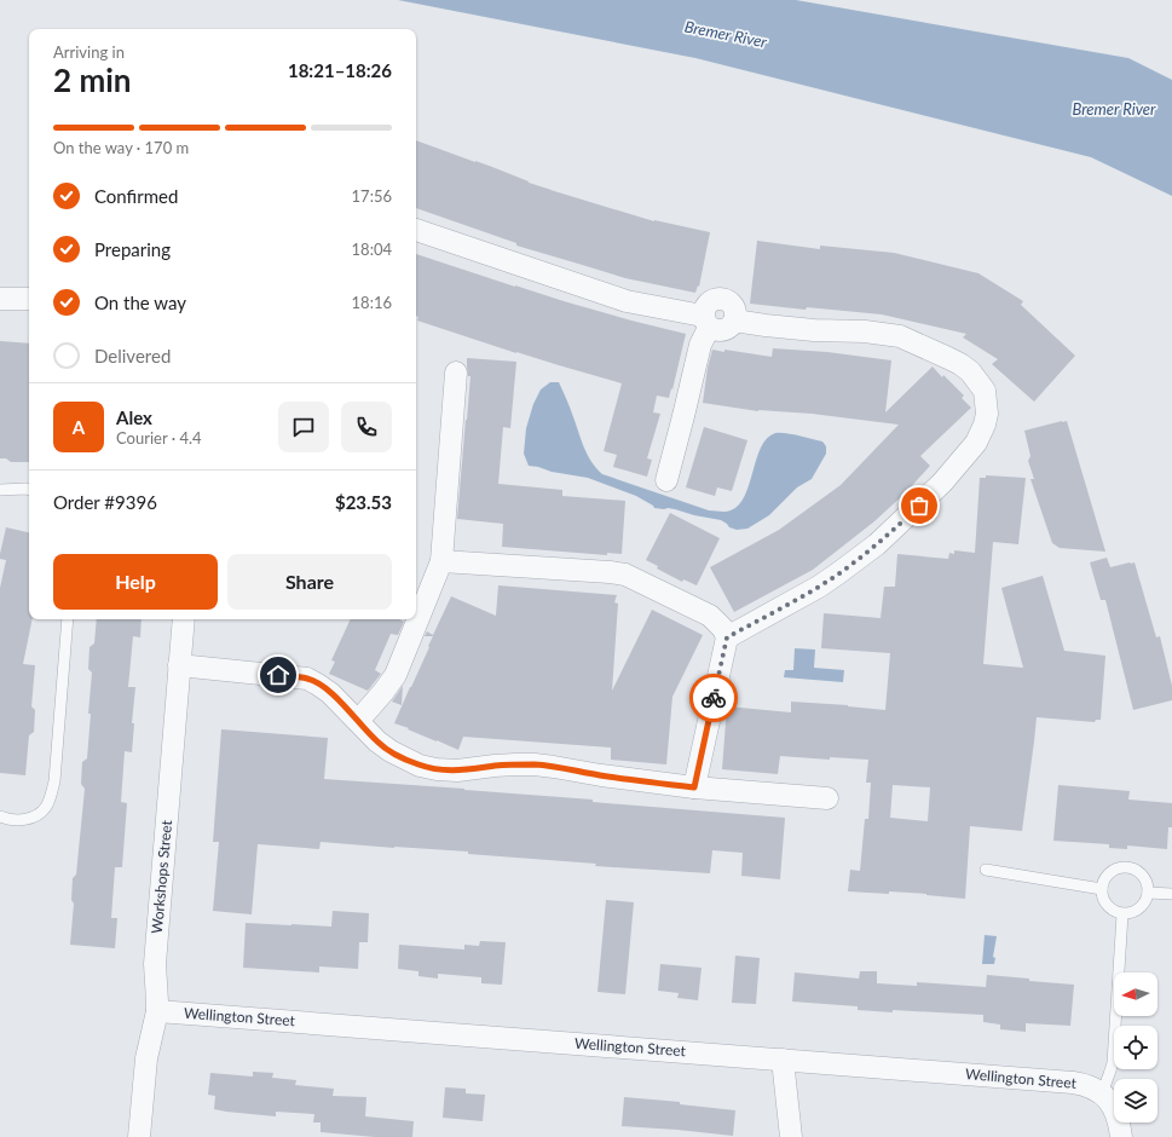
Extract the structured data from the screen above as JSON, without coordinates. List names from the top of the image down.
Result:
{
  "streets": {
    "street": ["Workshops Street", "Wellington Street"]
  },
  "crossings": [
    ["Workshops Street", "Wellington Street"]
  ],
  "water": ["Bremer River"],
  "north": "left",
  "page": {
    "heading": ["2 min", "Arriving in", "18:21–18:26"],
    "panel": [
      "Alex",
      "Courier · 4.4",
      "Order #9396",
      "$23.53"
    ],
    "bar": "On the way · 170 m",
    "list": [
      ["Confirmed", "17:56"],
      ["Preparing", "18:04"],
      ["On the way", "18:16"],
      "Delivered"
    ],
    "round": "A",
    "buttons": ["Help", "Share"]
  }
}
